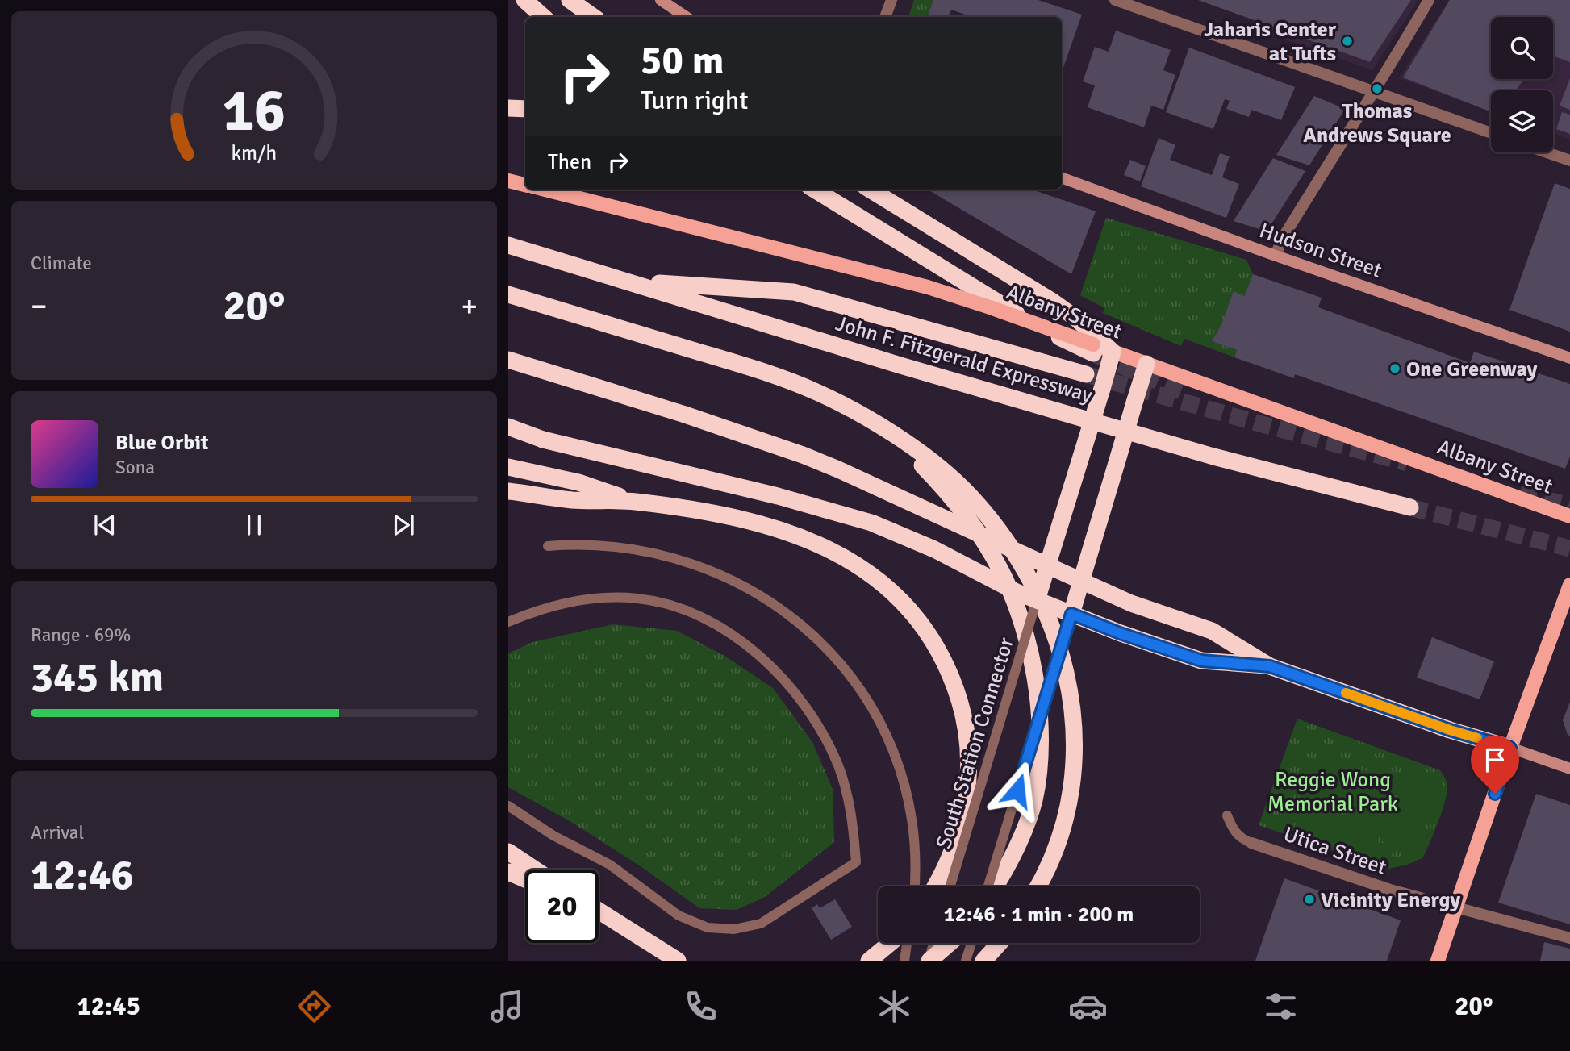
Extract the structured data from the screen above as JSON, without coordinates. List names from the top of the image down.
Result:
{
  "streets": {
    "highway": ["John F. Fitzgerald Expressway"],
    "main road": ["Hudson Street", "Albany Street"],
    "street": ["Utica Street"],
    "lane": ["South Station Connector"]
  },
  "parks": ["Reggie Wong Memorial Park"],
  "places": [
    "Jaharis Center at Tufts",
    "Thomas Andrews Square",
    "One Greenway",
    "Vicinity Energy"
  ],
  "page": {
    "turn": ["50 m", "Turn right"],
    "then": "Then",
    "tile": [
      "Climate",
      ["Range · 69%", "345 km"],
      ["Arrival", "12:46"]
    ],
    "heat": ["−", "20°", "+"],
    "song": ["Blue Orbit", "Sona"],
    "limit": "20",
    "trip": "12:46 · 1 min · 200 m",
    "tabs": ["12:45", "20°"],
    "gauge": ["16", "km/h"]
  }
}
